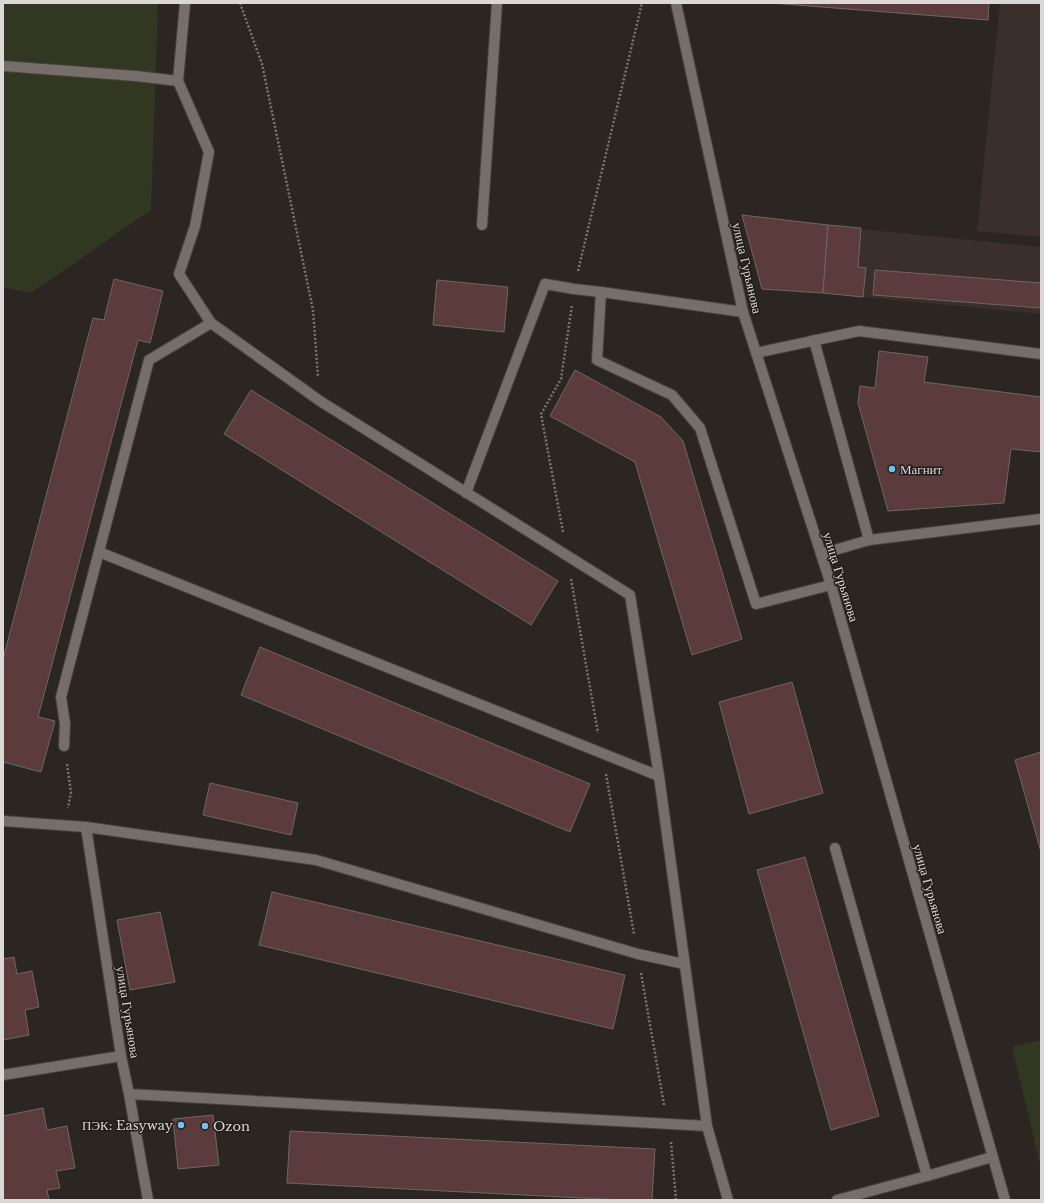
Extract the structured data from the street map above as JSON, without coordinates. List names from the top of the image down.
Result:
{
  "streets": {
    "street": ["улица Гурьянова"]
  },
  "places": ["Магнит", "ПЭК: Easyway", "Ozon"]
}
